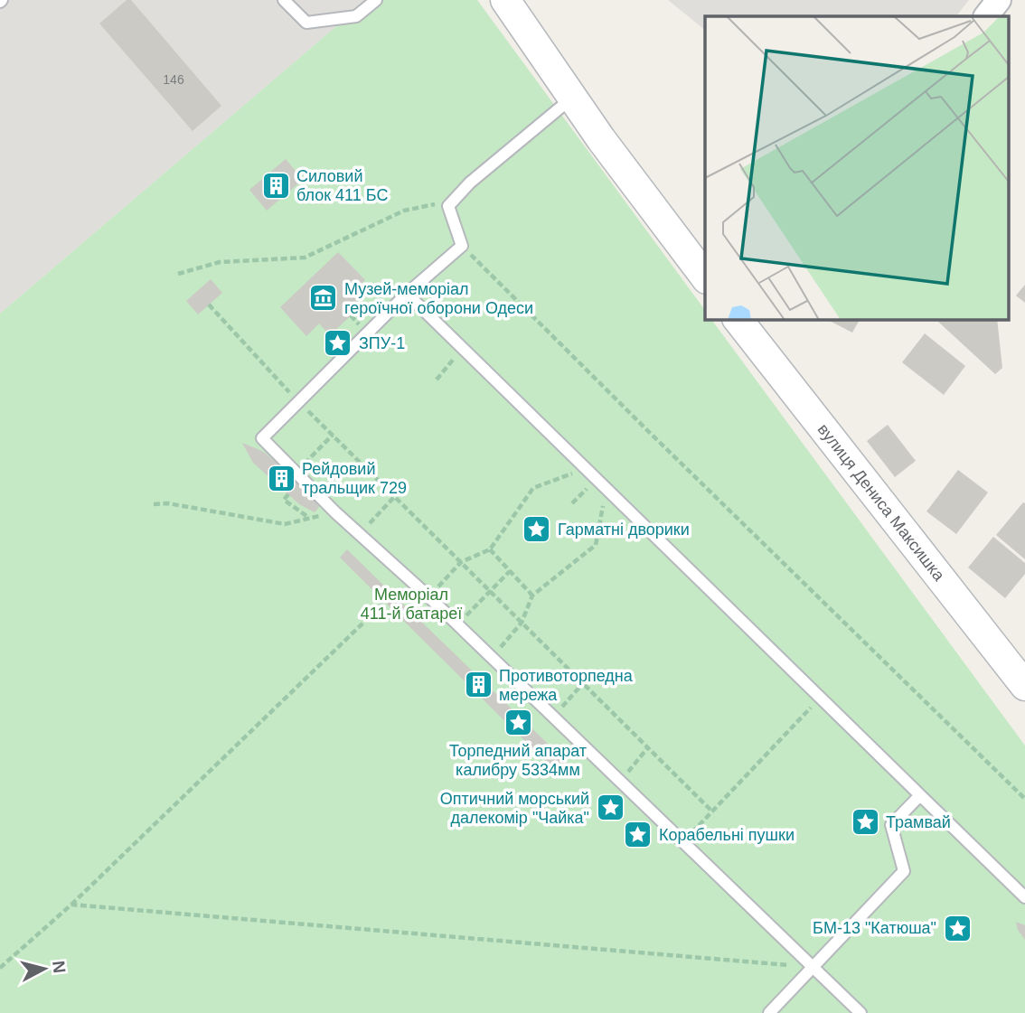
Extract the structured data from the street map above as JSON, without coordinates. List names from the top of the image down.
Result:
{
  "streets": {
    "street": ["вулиця Дениса Максишка"]
  },
  "parks": ["Меморіал 411-й батареї"],
  "places": {
    "building": ["Силовий блок 411 БС", "Рейдовий тральщик 729", "Противоторпедна мережа"],
    "museum": ["Музей-меморіал героїчної оборони Одеси"],
    "place": [
      "ЗПУ-1",
      "Гарматні дворики",
      "Торпедний апарат калибру 5334мм",
      "Оптичний морський далекомір \"Чайка\"",
      "Трамвай",
      "Корабельні пушки",
      "БМ-13 \"Катюша\""
    ]
  },
  "house_numbers": ["146"],
  "north": "right"
}
